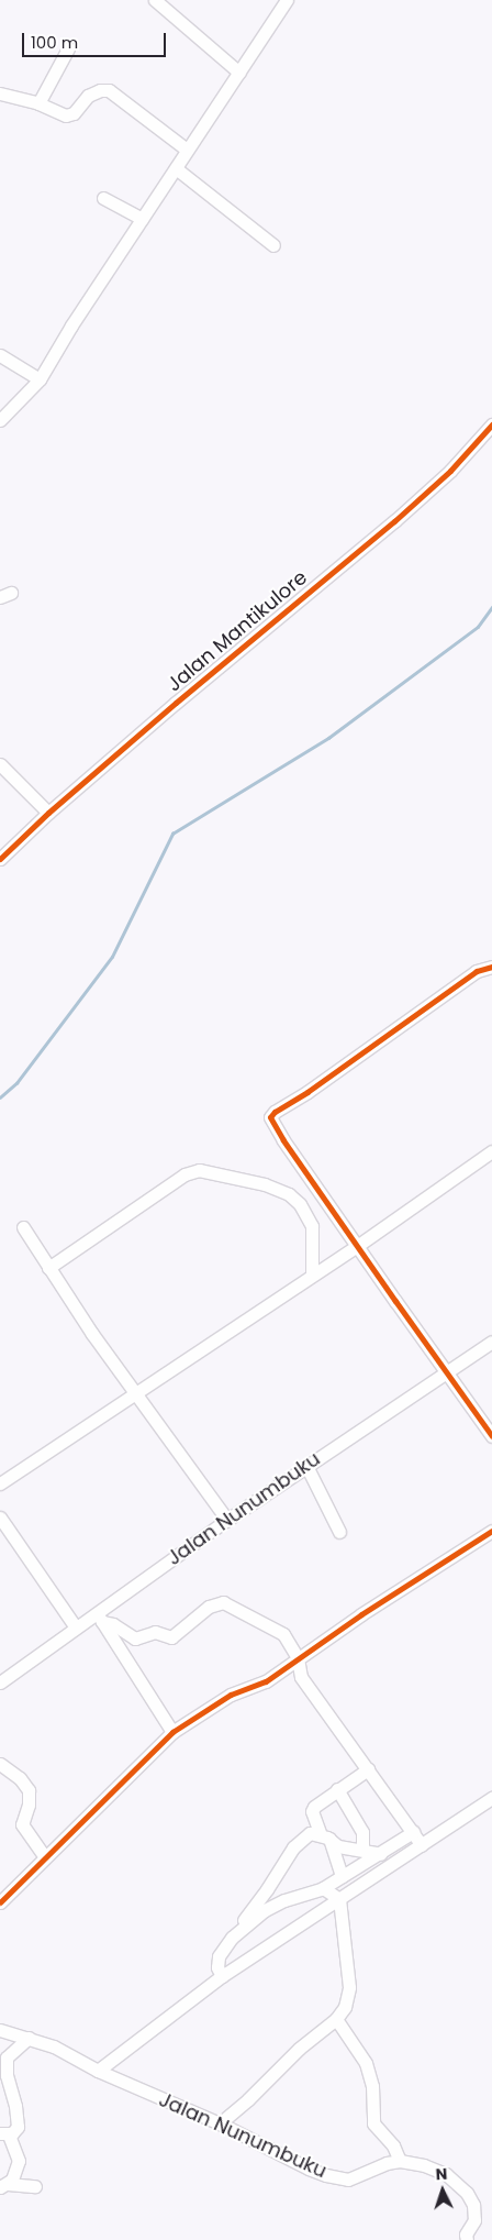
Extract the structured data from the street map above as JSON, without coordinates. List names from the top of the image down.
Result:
{
  "streets": {
    "street": ["Jalan Mantikulore", "Jalan Nunumbuku"]
  },
  "scale_bar": "100 m",
  "north": "top"
}
